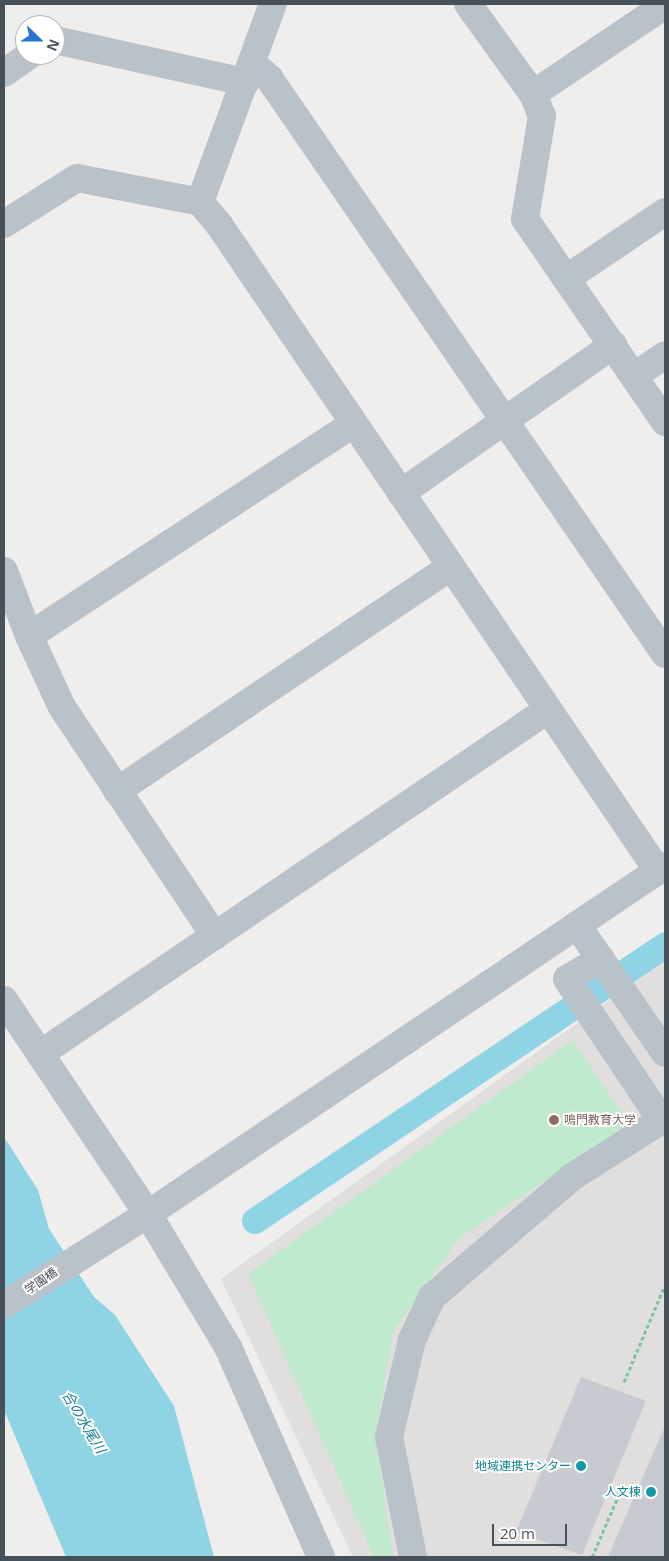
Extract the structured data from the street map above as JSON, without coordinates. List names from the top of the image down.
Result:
{
  "streets": {
    "street": ["学園橋"]
  },
  "water": ["合の水尾川"],
  "places": ["鳴門教育大学", "地域連携センター", "人文棟"],
  "scale_bar": "20 m",
  "north": "right"
}
